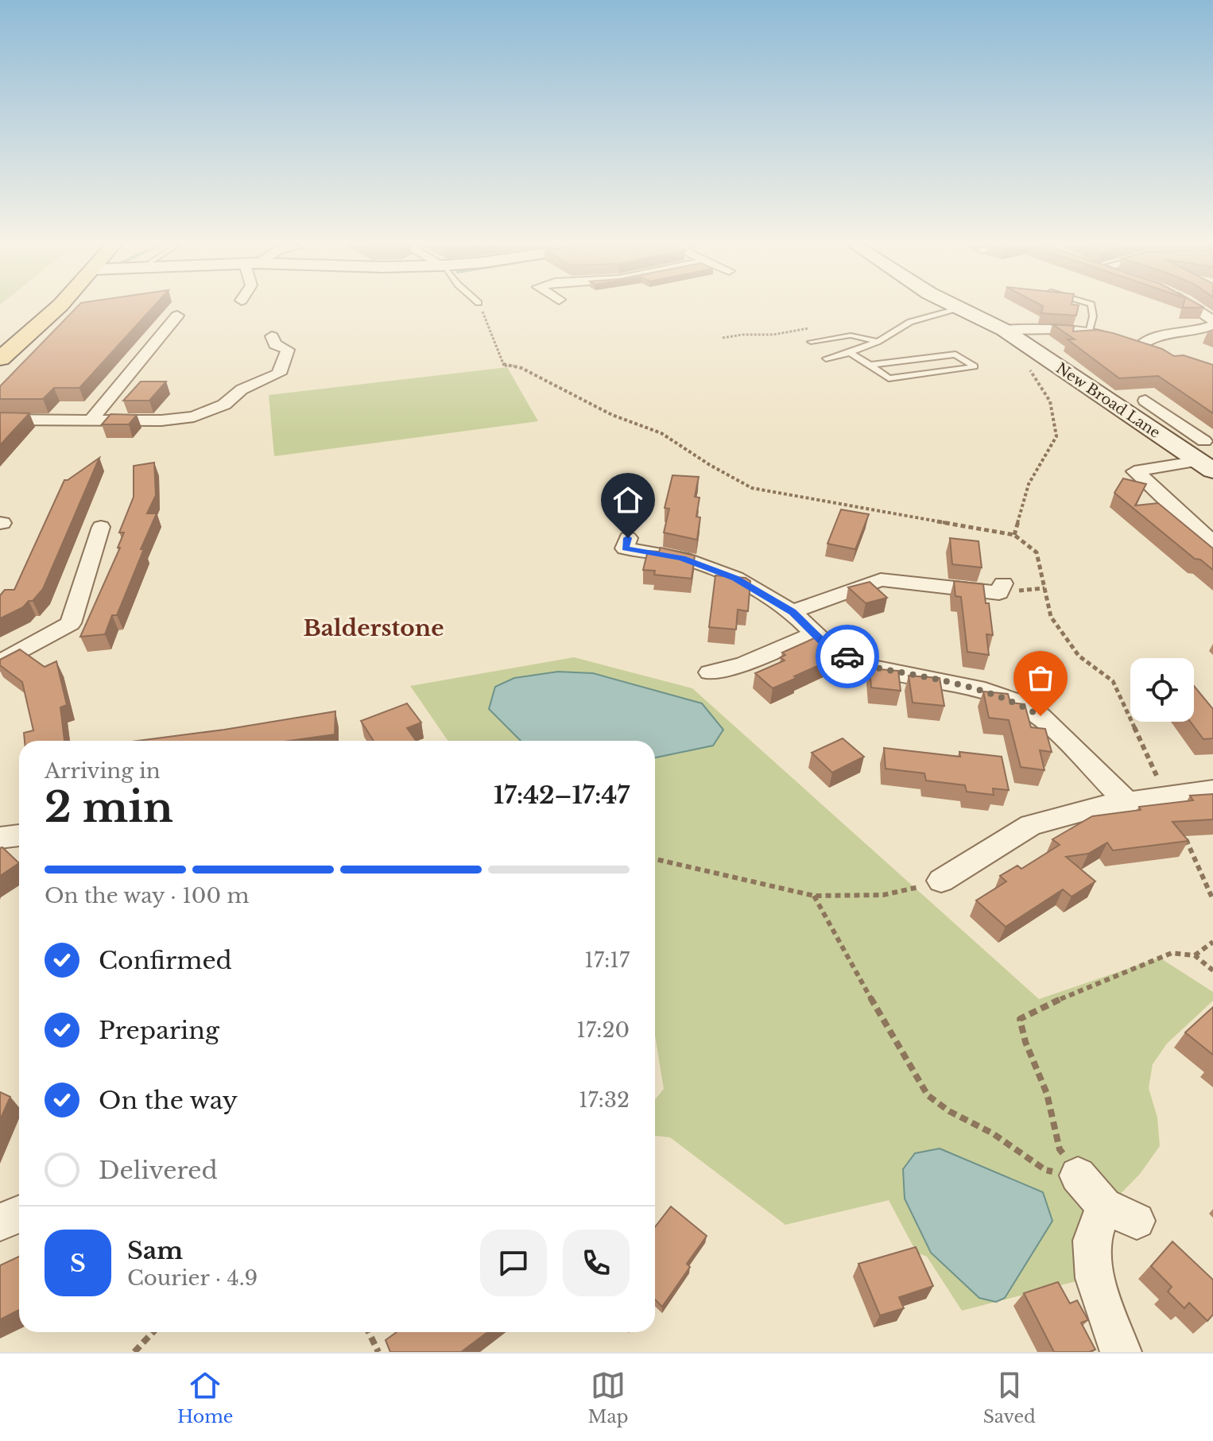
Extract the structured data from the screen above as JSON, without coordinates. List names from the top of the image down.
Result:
{
  "streets": {
    "main road": ["New Broad Lane"]
  },
  "districts": ["Balderstone"],
  "page": {
    "heading": ["2 min", "Arriving in", "17:42–17:47"],
    "panel": ["Sam", "Courier · 4.9"],
    "bar": "On the way · 100 m",
    "list": [
      ["Confirmed", "17:17"],
      ["Preparing", "17:20"],
      ["On the way", "17:32"],
      "Delivered"
    ],
    "round": "S",
    "tabs": ["Home", "Map", "Saved"]
  }
}
